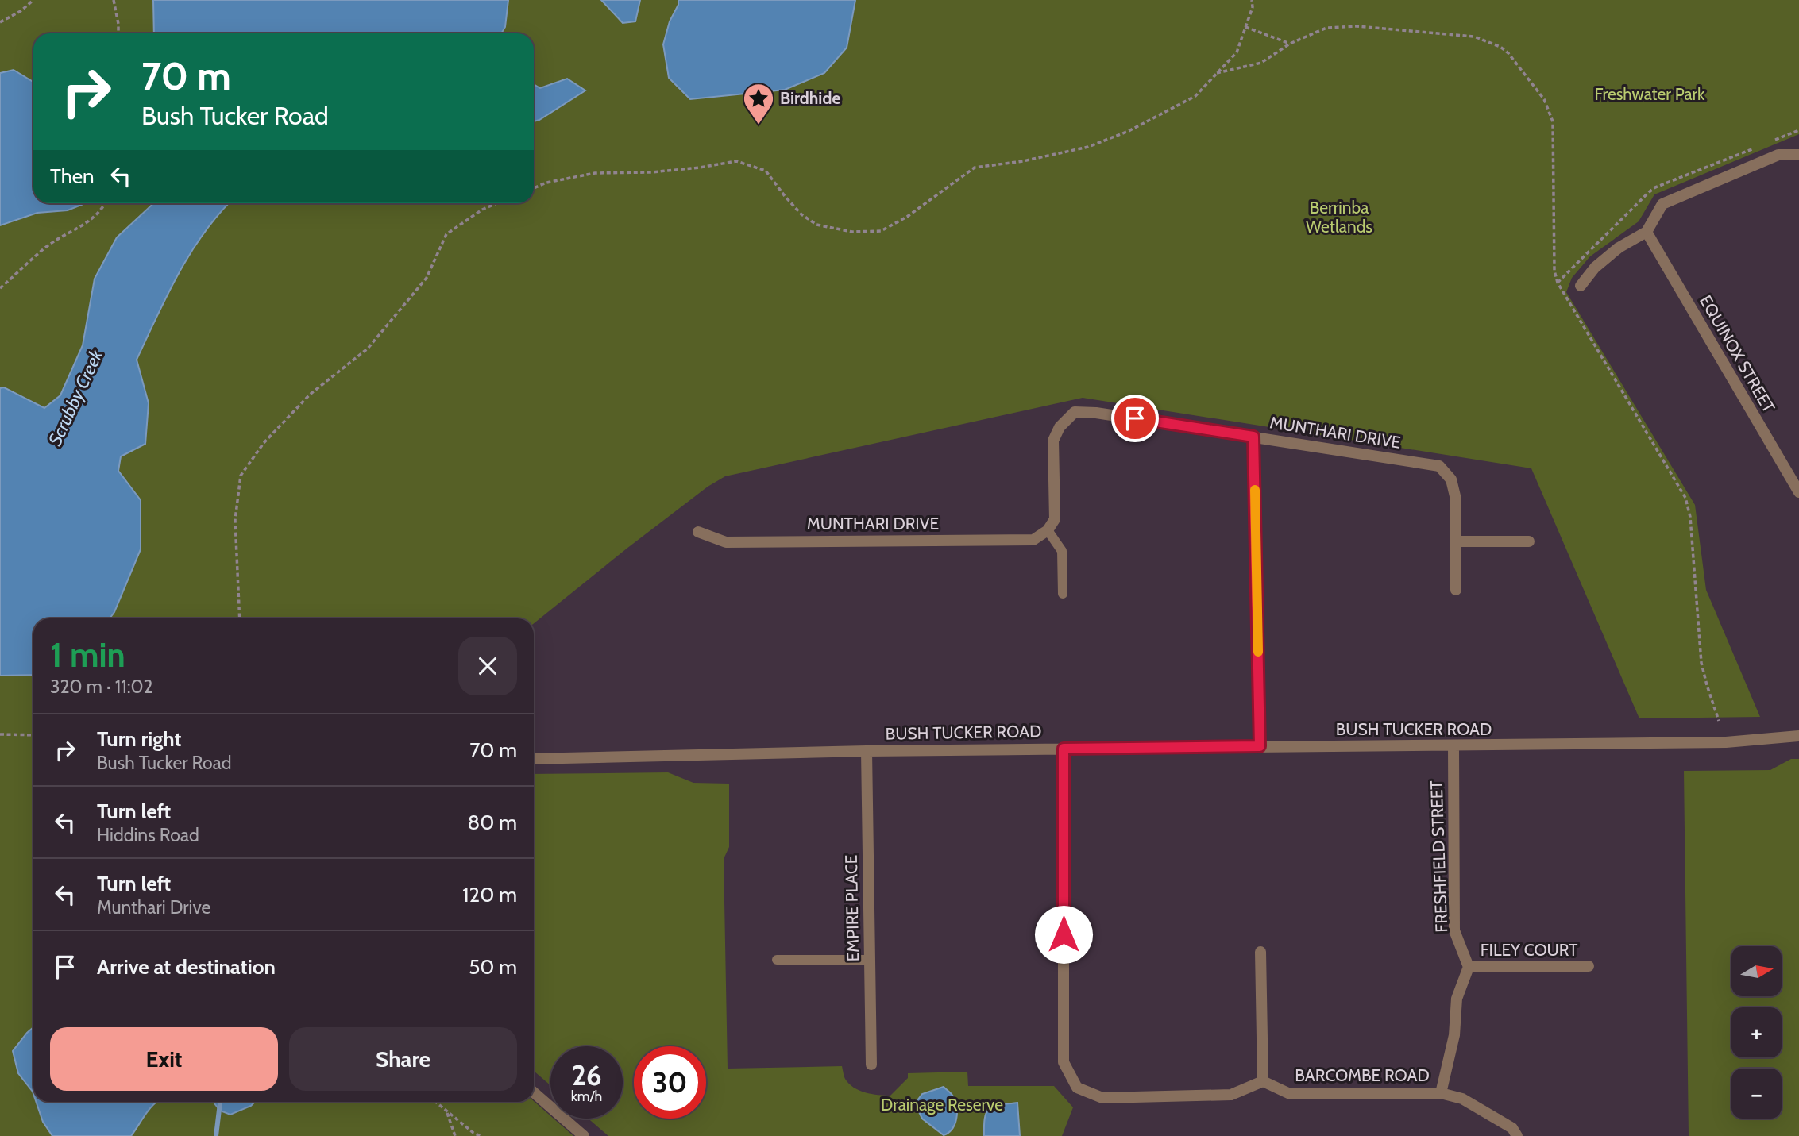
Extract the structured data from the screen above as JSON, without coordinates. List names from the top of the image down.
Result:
{
  "streets": {
    "street": [
      "EQUINOX STREET",
      "MUNTHARI DRIVE",
      "BUSH TUCKER ROAD",
      "FRESHFIELD STREET",
      "EMPIRE PLACE",
      "FILEY COURT",
      "BARCOMBE ROAD"
    ]
  },
  "crossings": [
    ["BUSH TUCKER ROAD", "FRESHFIELD STREET"],
    ["BUSH TUCKER ROAD", "EMPIRE PLACE"],
    ["FRESHFIELD STREET", "FILEY COURT"]
  ],
  "water": ["Scrubby Creek"],
  "parks": ["Freshwater Park", "Berrinba Wetlands", "Drainage Reserve"],
  "places": {
    "place": ["Birdhide"]
  },
  "north": "right",
  "page": {
    "turn": ["70 m", "Bush Tucker Road"],
    "then": "Then",
    "heading": ["1 min", "320 m · 11:02"],
    "list": [
      {
        "name": "Turn right",
        "note": "Bush Tucker Road",
        "value": "70 m"
      },
      {
        "name": "Turn left",
        "note": "Hiddins Road",
        "value": "80 m"
      },
      {
        "name": "Turn left",
        "note": "Munthari Drive",
        "value": "120 m"
      },
      {
        "name": "Arrive at destination",
        "value": "50 m"
      }
    ],
    "map_buttons": ["+", "−"],
    "buttons": ["Exit", "Share"],
    "speed": "26 km/h",
    "limit": "30"
  }
}
